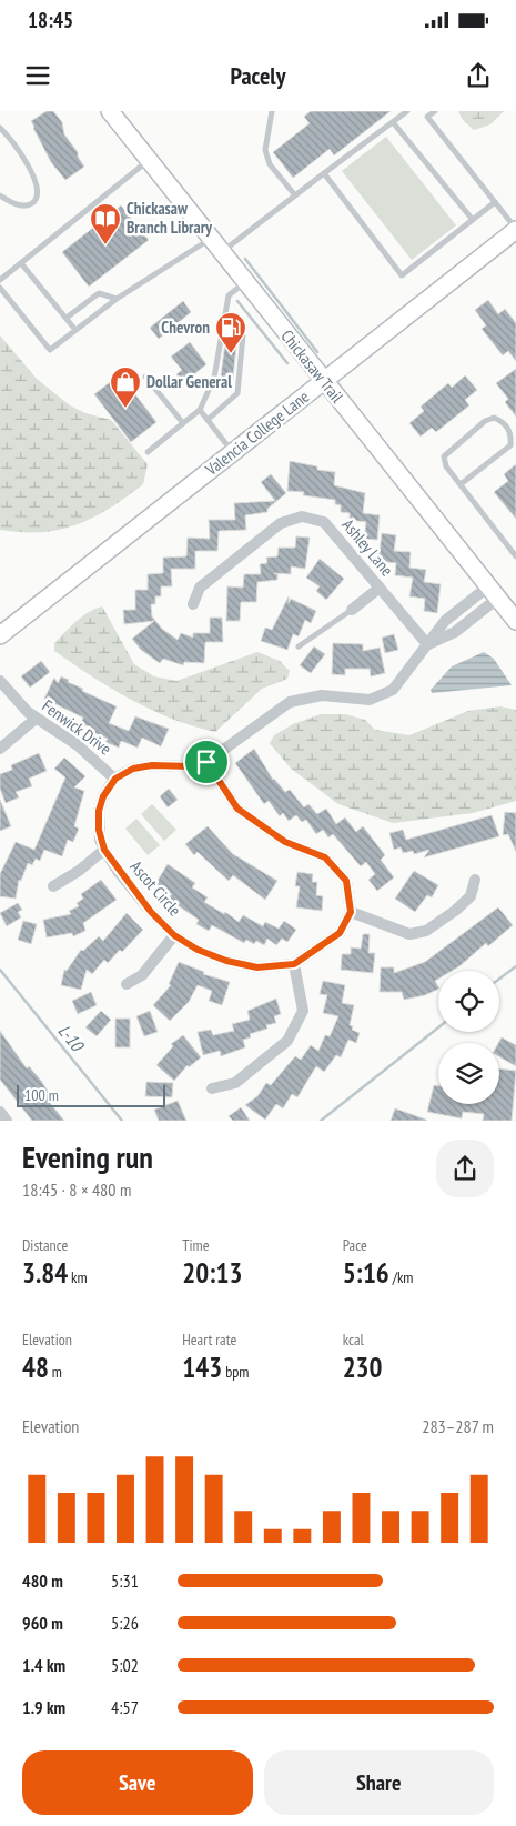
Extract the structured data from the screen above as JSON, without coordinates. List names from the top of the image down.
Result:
{
  "streets": {
    "street": [
      "Chickasaw Trail",
      "Valencia College Lane",
      "Ashley Lane",
      "Fenwick Drive",
      "Ascot Circle"
    ]
  },
  "crossings": [
    ["Chickasaw Trail", "Valencia College Lane"],
    ["Chickasaw Trail", "Fenwick Drive"],
    ["Ashley Lane", "Fenwick Drive"],
    ["Fenwick Drive", "Ascot Circle"]
  ],
  "water": ["L-10"],
  "places": {
    "library": ["Chickasaw Branch Library"],
    "fuel station": ["Chevron"],
    "shop": ["Dollar General"]
  },
  "scale_bar": "100 m",
  "page": {
    "status": "18:45",
    "header": "Pacely",
    "scale": "100 m",
    "heading": ["Evening run", "18:45 · 8 × 480 m"],
    "stats": [
      ["Distance", "3.84 km"],
      ["Time", "20:13"],
      ["Pace", "5:16 /km"],
      ["Elevation", "48 m"],
      ["Heart rate", "143 bpm"],
      ["kcal", "230"]
    ],
    "chart": ["Elevation", "283–287 m"],
    "list": [
      {
        "name": "480 m",
        "note": "5:31"
      },
      {
        "name": "960 m",
        "note": "5:26"
      },
      {
        "name": "1.4 km",
        "note": "5:02"
      },
      {
        "name": "1.9 km",
        "note": "4:57"
      }
    ],
    "buttons": ["Save", "Share"]
  }
}
